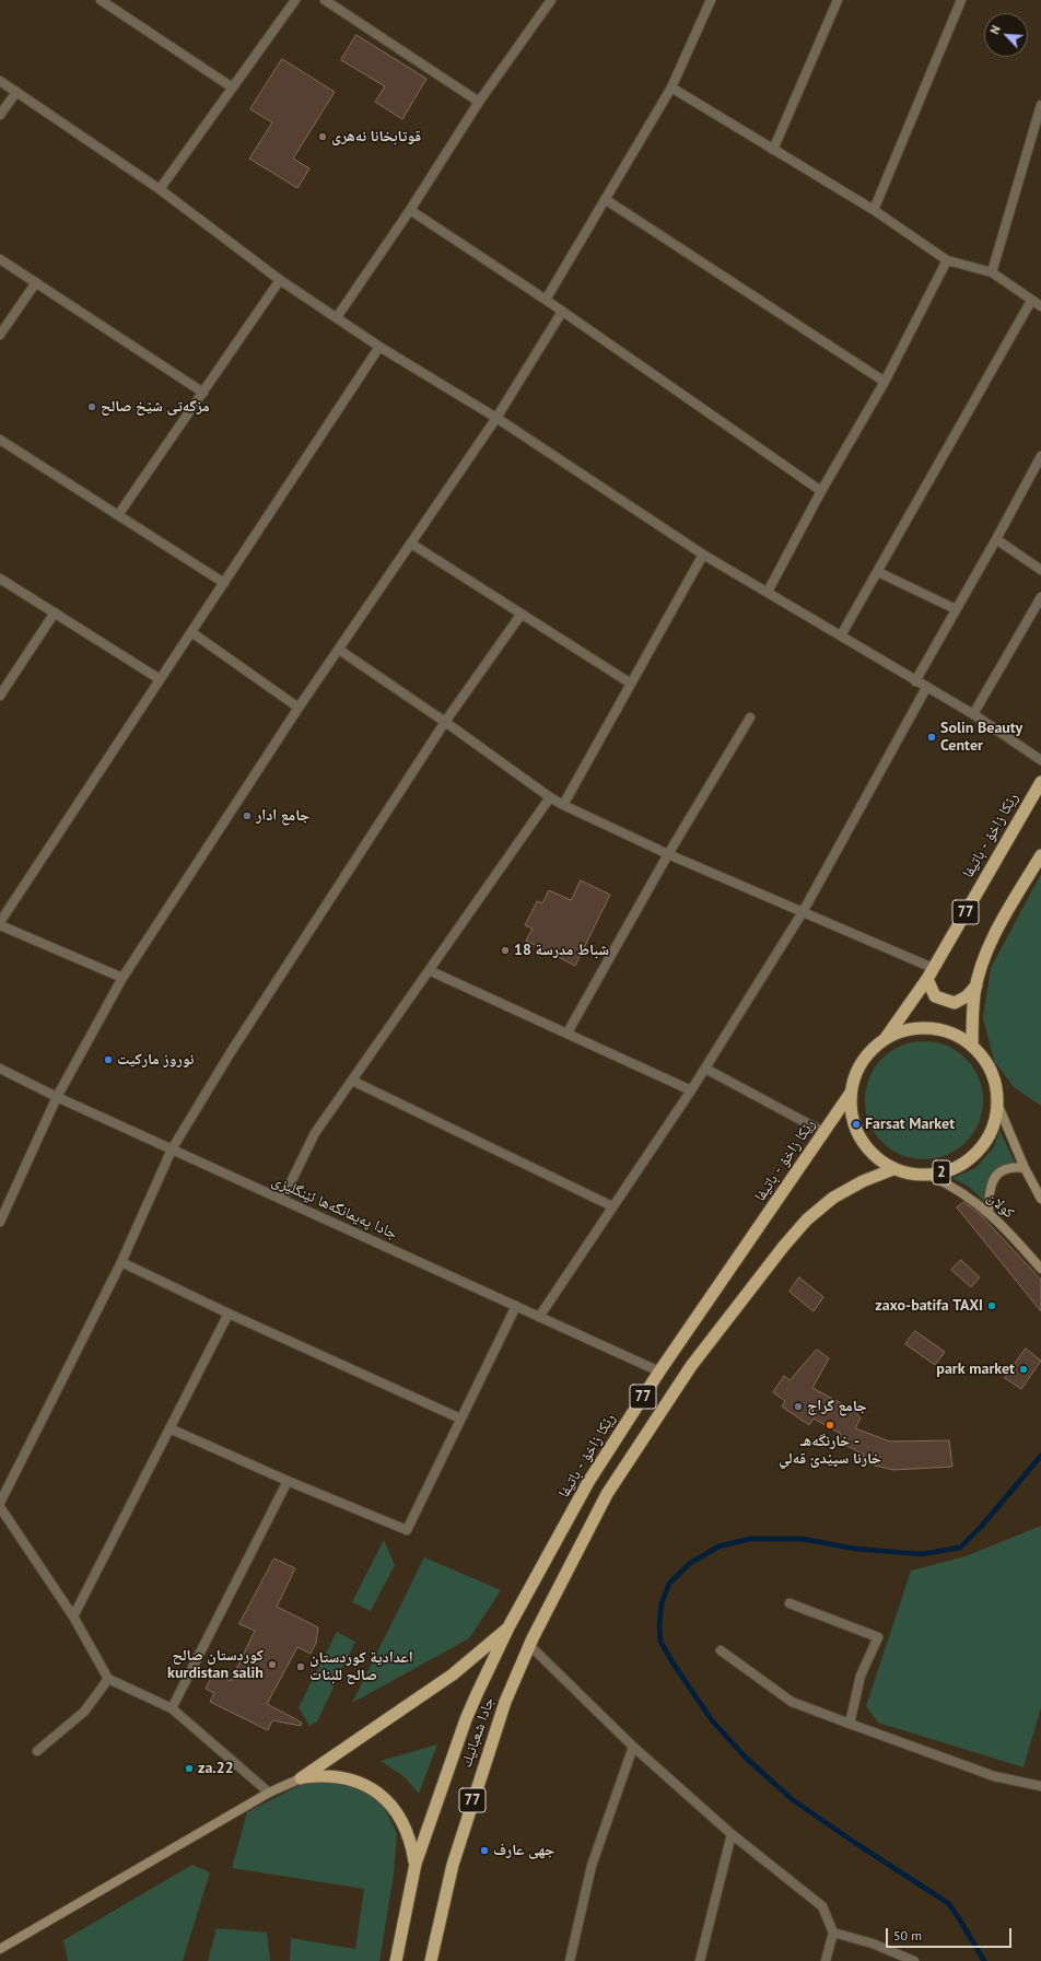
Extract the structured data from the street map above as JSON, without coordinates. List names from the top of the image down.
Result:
{
  "streets": {
    "highway": [
      "رێکا زاخۆ - باتیفا",
      "77",
      "2",
      "جادا شعبانيك"
    ],
    "main road": ["كولان"],
    "street": ["جادا په‌يمانگه‌ها ئێنگليزى"]
  },
  "crossings": [
    ["رێکا زاخۆ - باتیفا", "77"],
    ["رێکا زاخۆ - باتیفا", "2"],
    ["رێکا زاخۆ - باتیفا", "كولان"],
    ["رێکا زاخۆ - باتیفا", "جادا په‌يمانگه‌ها ئێنگليزى"],
    ["77", "2"],
    ["77", "كولان"],
    ["77", "جادا شعبانيك"],
    ["2", "كولان"]
  ],
  "places": [
    "قوتابخانا نەهری",
    "مزگەتی شێخ صالح",
    "Solin Beauty Center",
    "جامع ادار",
    "18 شباط مدرسة",
    "نوروز ماركيت",
    "Farsat Market",
    "zaxo-batifa TAXI",
    "park market",
    "جامع گراج",
    "خارنگه‌هـ - خارنا سپێدێ قه‌لي",
    "كوردستان صالح kurdistan salih",
    "اعدادية كوردستان صالح للبنات",
    "za.22",
    "جهى عارف"
  ],
  "scale_bar": "50 m",
  "north": "top left"
}
